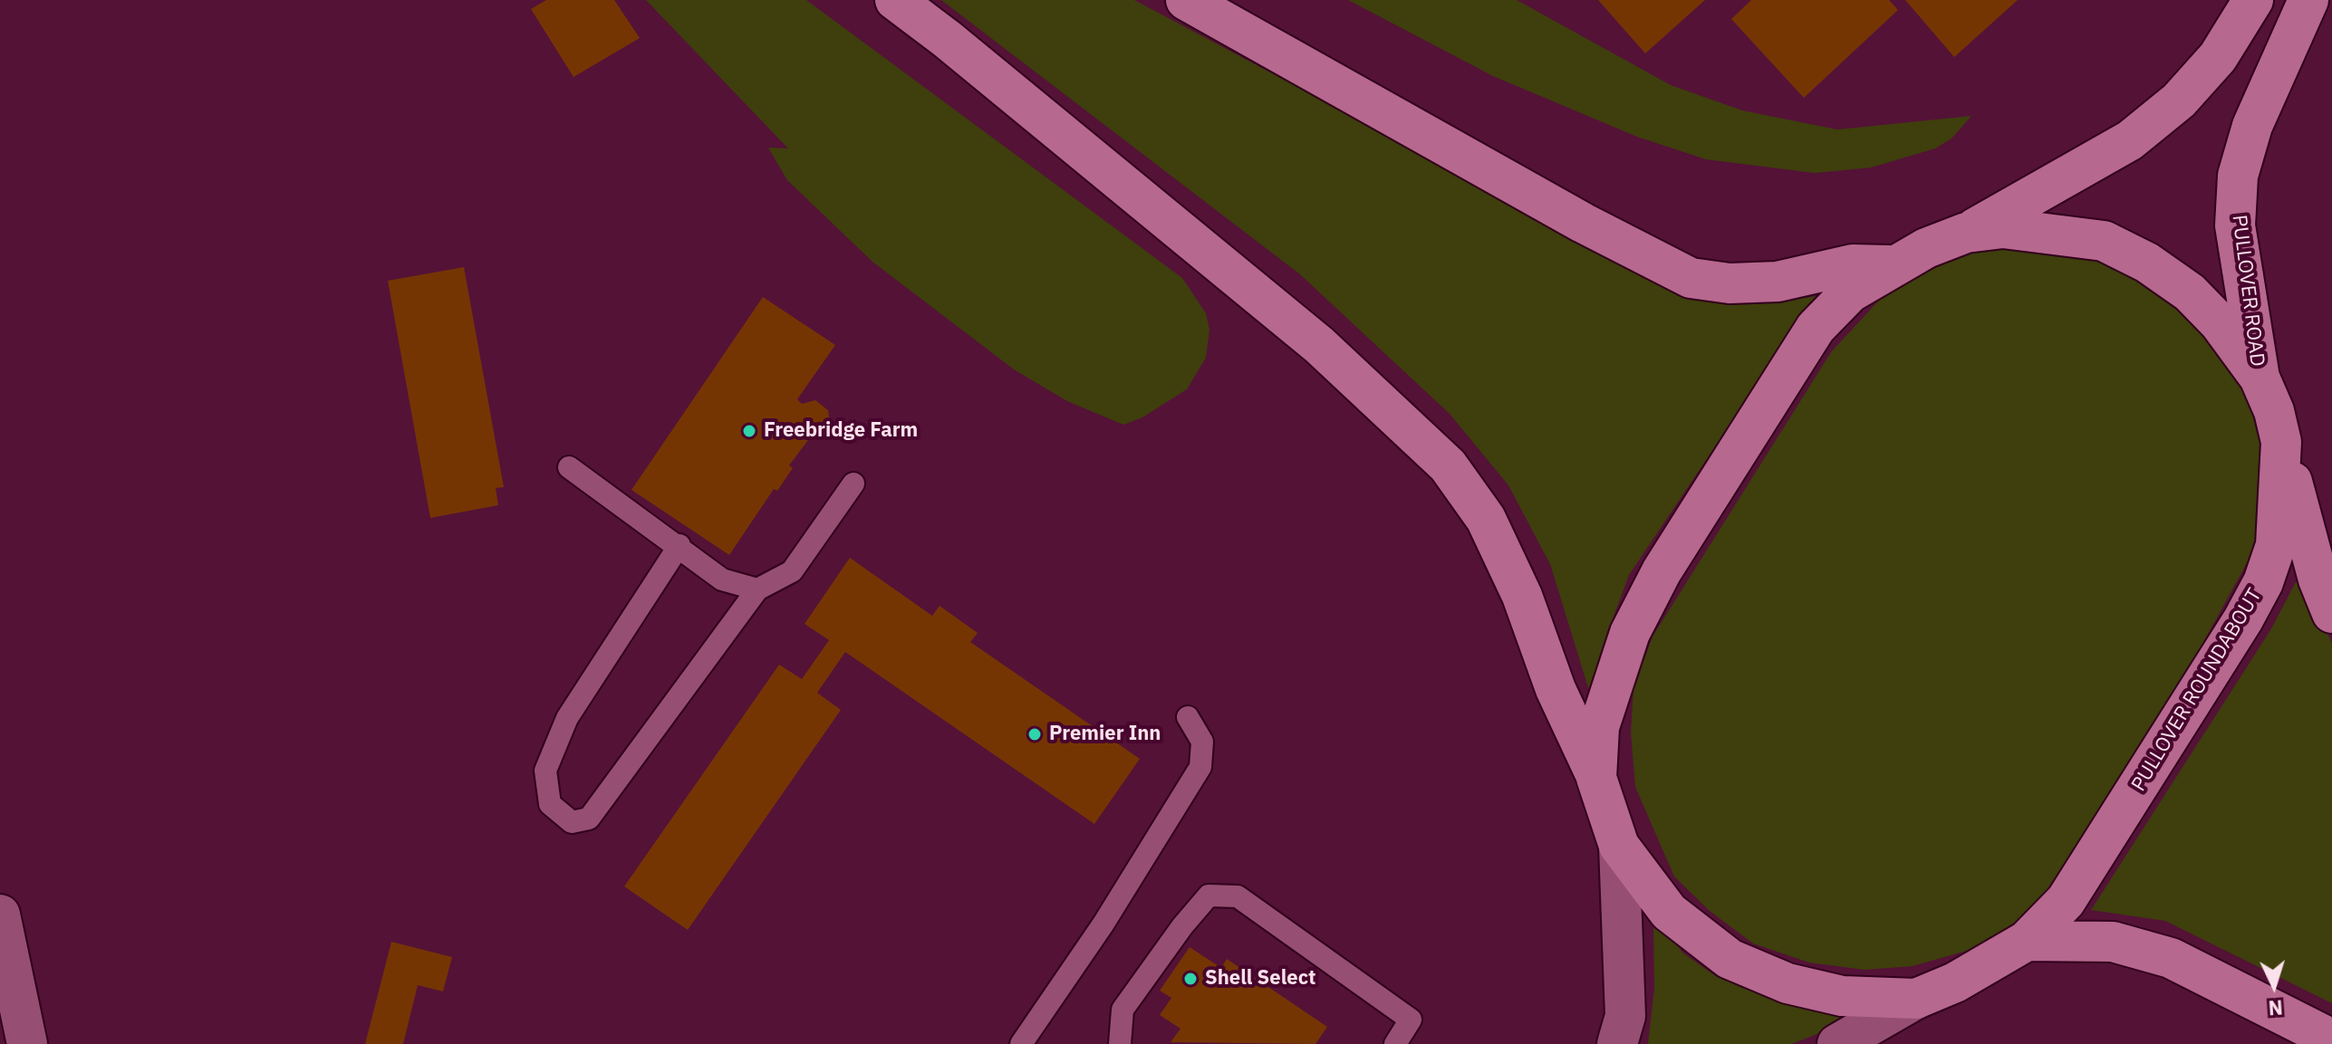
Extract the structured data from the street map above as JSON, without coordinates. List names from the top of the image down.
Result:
{
  "streets": {
    "highway": ["PULLOVER ROAD", "PULLOVER ROUNDABOUT"]
  },
  "crossings": [
    ["PULLOVER ROAD", "PULLOVER ROUNDABOUT"]
  ],
  "places": ["Freebridge Farm", "Premier Inn", "Shell Select"],
  "north": "bottom"
}
